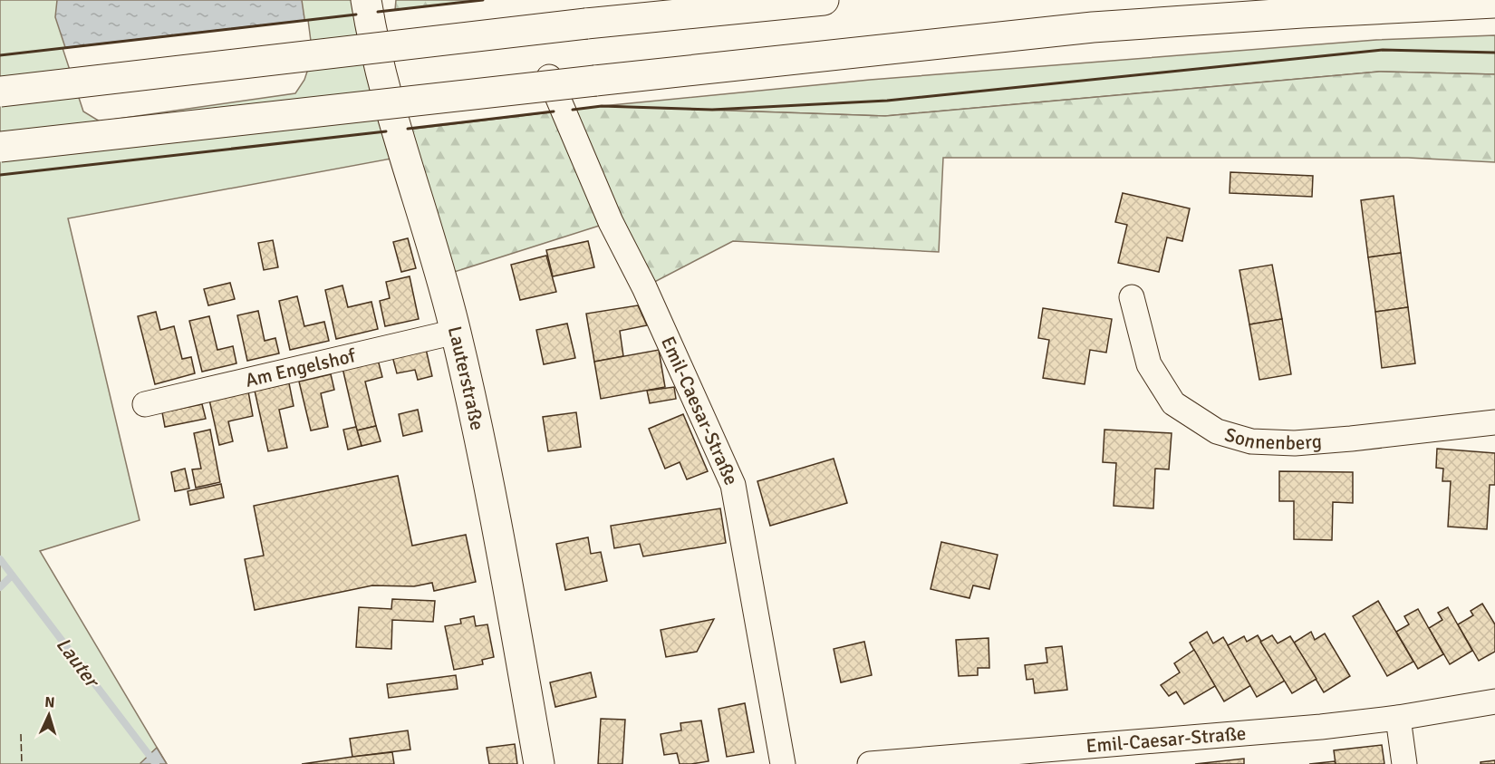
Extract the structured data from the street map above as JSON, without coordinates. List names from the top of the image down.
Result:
{
  "streets": {
    "main road": ["Lauterstraße"],
    "street": ["Am Engelshof", "Emil-Caesar-Straße", "Sonnenberg"]
  },
  "crossings": [
    ["Am Engelshof", "Lauterstraße"]
  ],
  "water": ["Lauter"],
  "north": "top"
}
